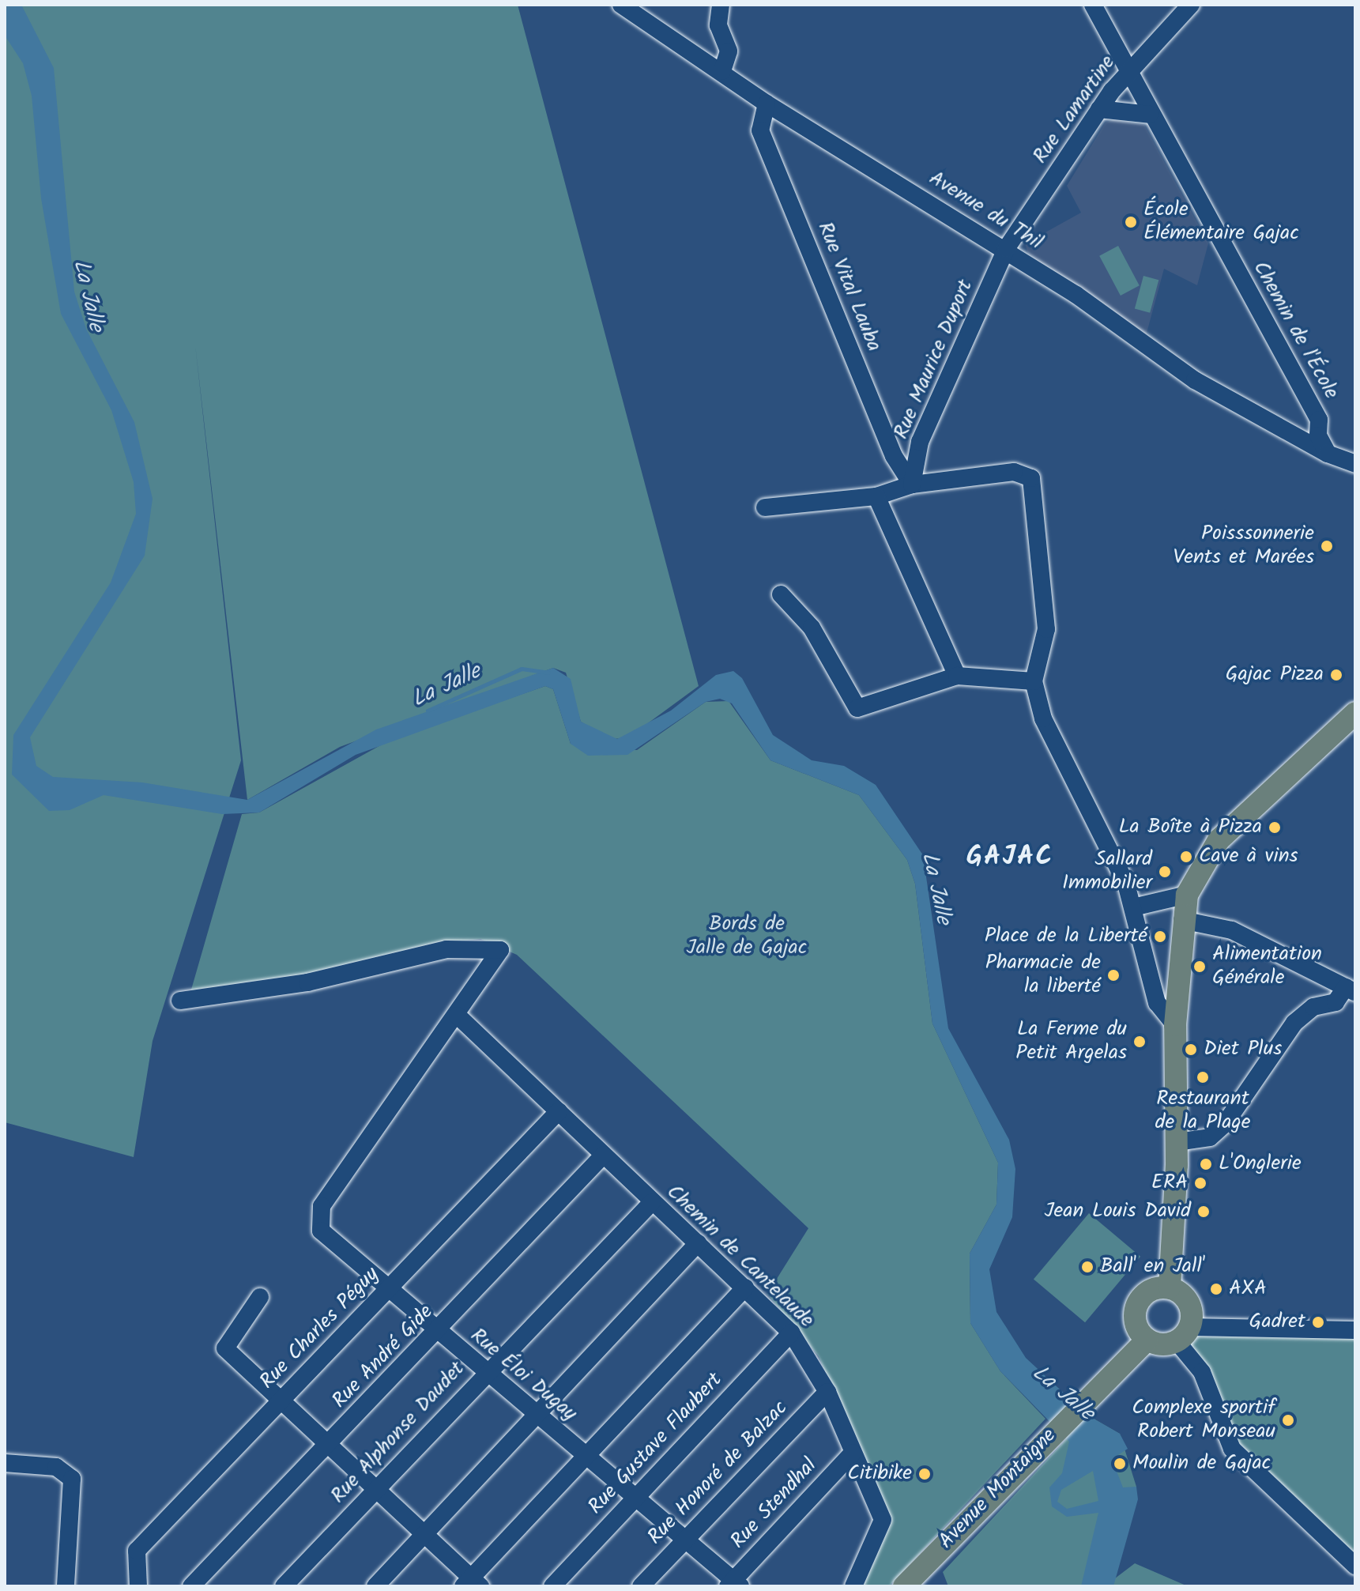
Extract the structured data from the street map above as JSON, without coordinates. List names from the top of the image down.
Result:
{
  "streets": {
    "main road": ["Avenue Montaigne"],
    "street": [
      "Rue Lamartine",
      "Avenue du Thil",
      "Rue Vital Lauba",
      "Chemin de l'École",
      "Rue Maurice Duport",
      "Chemin de Cantelaude",
      "Rue Charles Péguy",
      "Rue André Gide",
      "Rue Éloi Dugay",
      "Rue Alphonse Daudet",
      "Rue Gustave Flaubert",
      "Rue Honoré de Balzac",
      "Rue Stendhal"
    ]
  },
  "crossings": [
    ["Rue Lamartine", "Avenue du Thil"],
    ["Rue Lamartine", "Chemin de l'École"],
    ["Rue Lamartine", "Rue Maurice Duport"],
    ["Avenue du Thil", "Rue Vital Lauba"],
    ["Avenue du Thil", "Chemin de l'École"],
    ["Avenue du Thil", "Rue Maurice Duport"],
    ["Rue Vital Lauba", "Rue Maurice Duport"],
    ["Chemin de Cantelaude", "Rue Charles Péguy"],
    ["Chemin de Cantelaude", "Rue André Gide"],
    ["Chemin de Cantelaude", "Rue Éloi Dugay"],
    ["Chemin de Cantelaude", "Rue Alphonse Daudet"],
    ["Chemin de Cantelaude", "Rue Gustave Flaubert"],
    ["Chemin de Cantelaude", "Rue Honoré de Balzac"],
    ["Chemin de Cantelaude", "Rue Stendhal"],
    ["Rue Charles Péguy", "Rue Éloi Dugay"],
    ["Rue André Gide", "Rue Éloi Dugay"],
    ["Rue Éloi Dugay", "Rue Alphonse Daudet"],
    ["Rue Éloi Dugay", "Rue Gustave Flaubert"],
    ["Rue Éloi Dugay", "Rue Honoré de Balzac"],
    ["Rue Éloi Dugay", "Rue Stendhal"]
  ],
  "districts": ["GAJAC"],
  "water": ["La Jalle"],
  "parks": ["Bords de Jalle de Gajac"],
  "places": [
    "École Élémentaire Gajac",
    "Poisssonnerie Vents et Marées",
    "Gajac Pizza",
    "La Boîte à Pizza",
    "Cave à vins",
    "Sallard Immobilier",
    "Place de la Liberté",
    "Alimentation Générale",
    "Pharmacie de la liberté",
    "La Ferme du Petit Argelas",
    "Diet Plus",
    "Restaurant de la Plage",
    "L'Onglerie",
    "ERA",
    "Jean Louis David",
    "Ball' en Jall'",
    "AXA",
    "Gadret",
    "Complexe sportif Robert Monseau",
    "Moulin de Gajac",
    "Citibike"
  ]
}
